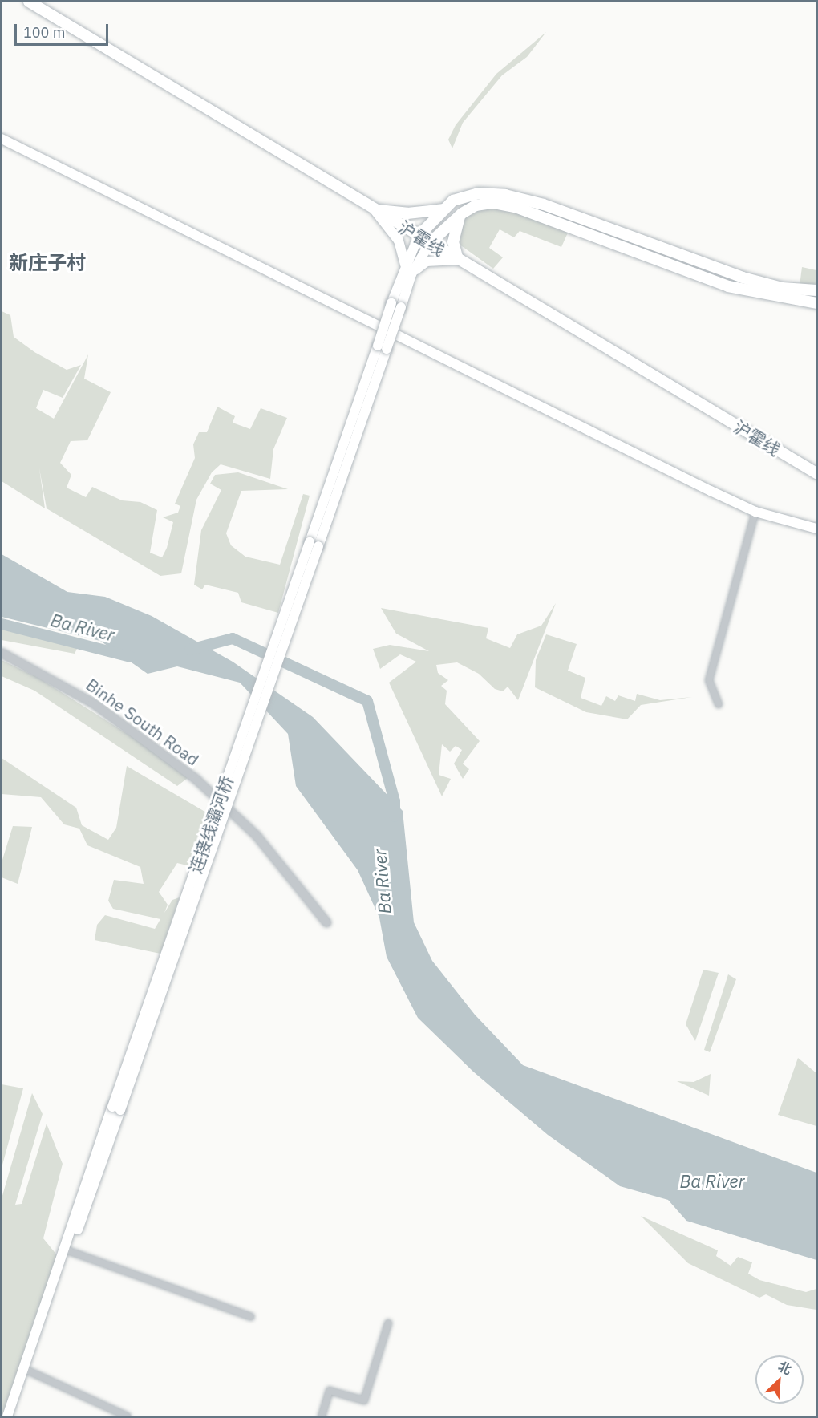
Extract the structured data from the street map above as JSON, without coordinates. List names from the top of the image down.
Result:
{
  "streets": {
    "highway": ["沪霍线"],
    "main road": ["连接线灞河桥"],
    "street": ["Binhe South Road"]
  },
  "districts": ["新庄子村"],
  "water": ["Ba River"],
  "scale_bar": "100 m",
  "north": "top right"
}
